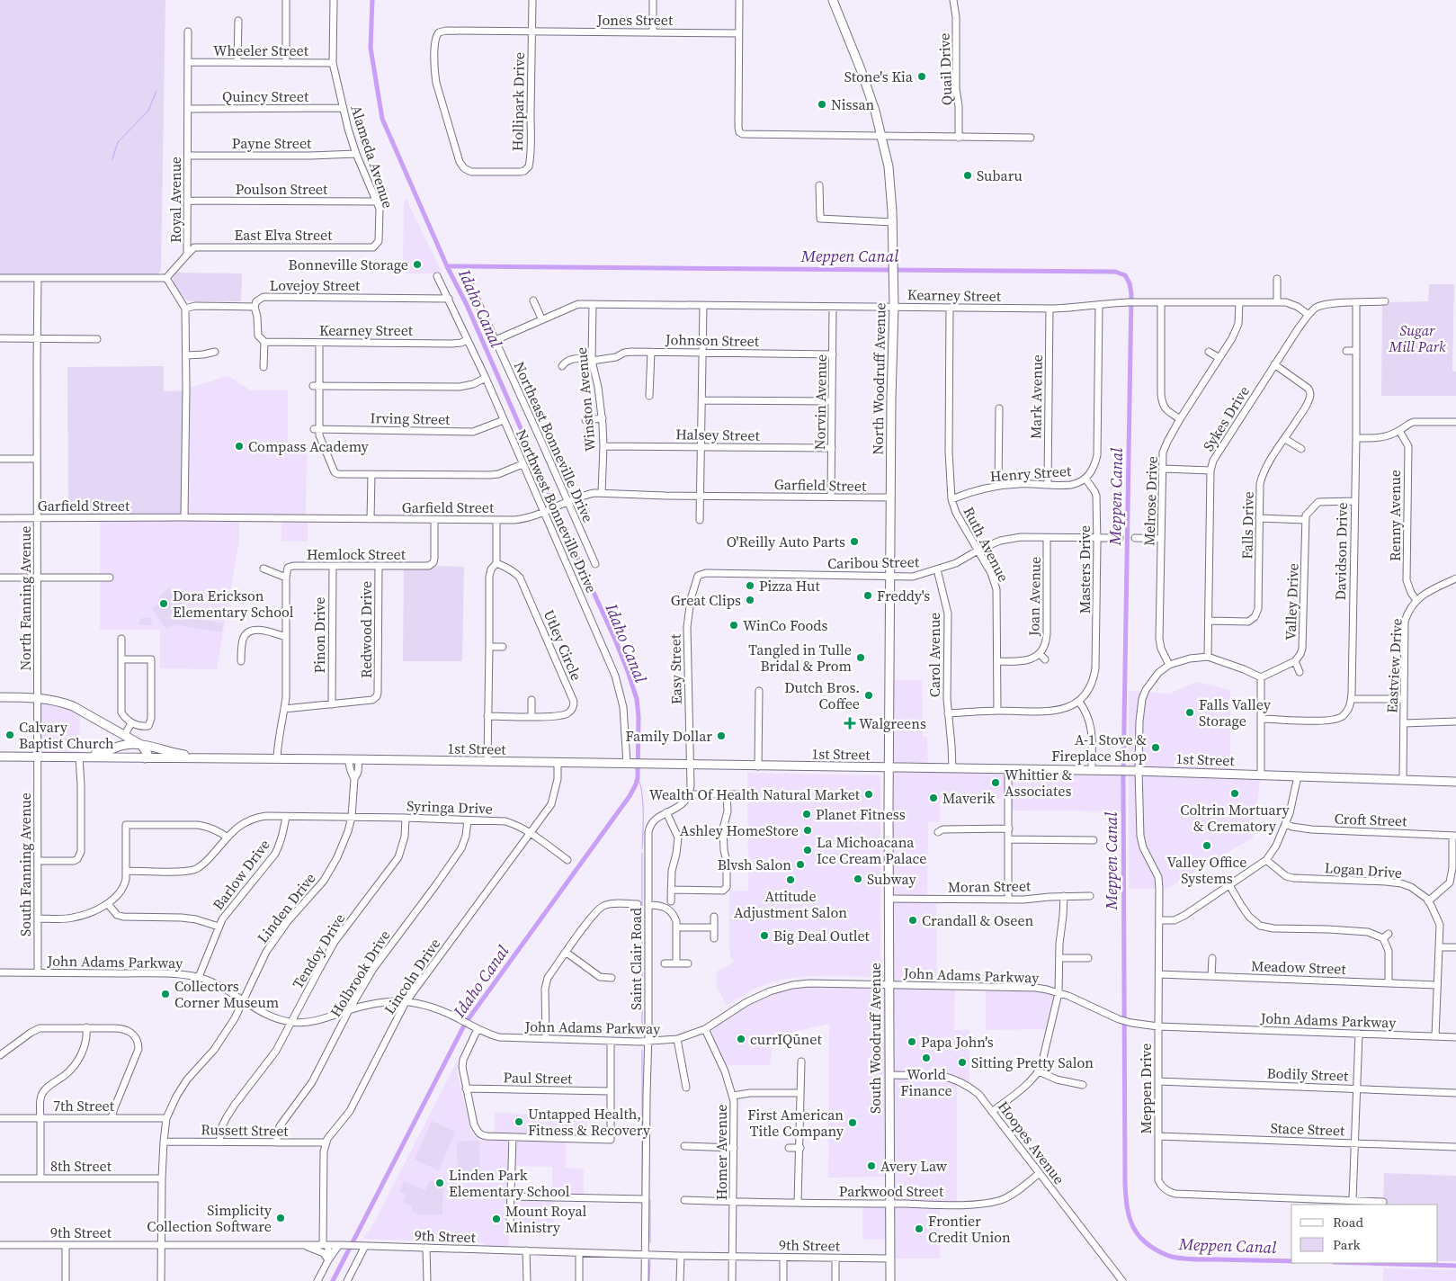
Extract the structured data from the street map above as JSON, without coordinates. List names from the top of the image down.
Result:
{
  "streets": {
    "main road": ["North Woodruff Avenue", "1st Street", "South Woodruff Avenue"],
    "street": [
      "Jones Street",
      "Wheeler Street",
      "Quail Drive",
      "Quincy Street",
      "Hollipark Drive",
      "Payne Street",
      "Alameda Avenue",
      "Poulson Street",
      "Royal Avenue",
      "East Elva Street",
      "Lovejoy Street",
      "Kearney Street",
      "Johnson Street",
      "Mark Avenue",
      "Winston Avenue",
      "Norvin Avenue",
      "Irving Street",
      "Sykes Drive",
      "Halsey Street",
      "Northeast Bonneville Drive",
      "Henry Street",
      "Garfield Street",
      "Melrose Drive",
      "Northwest Bonneville Drive",
      "Renny Avenue",
      "Falls Drive",
      "Ruth Avenue",
      "Davidson Drive",
      "Hemlock Street",
      "Caribou Street",
      "Masters Drive",
      "Joan Avenue",
      "North Fanning Avenue",
      "Valley Drive",
      "Redwood Drive",
      "Pinon Drive",
      "Utley Circle",
      "Carol Avenue",
      "Eastview Drive",
      "Easy Street",
      "Syringa Drive",
      "Croft Street",
      "South Fanning Avenue",
      "Logan Drive",
      "Barlow Drive",
      "Moran Street",
      "Linden Drive",
      "Tendoy Drive",
      "Saint Clair Road",
      "John Adams Parkway",
      "Meadow Street",
      "Holbrook Drive",
      "Lincoln Drive",
      "Bodily Street",
      "Paul Street",
      "Meppen Drive",
      "7th Street",
      "Stace Street",
      "Russett Street",
      "Hoopes Avenue",
      "Homer Avenue",
      "8th Street",
      "Parkwood Street",
      "9th Street"
    ]
  },
  "crossings": [
    ["Jones Street", "Hollipark Drive"],
    ["Wheeler Street", "Alameda Avenue"],
    ["Wheeler Street", "Royal Avenue"],
    ["Quincy Street", "Alameda Avenue"],
    ["Quincy Street", "Royal Avenue"],
    ["Payne Street", "Alameda Avenue"],
    ["Payne Street", "Royal Avenue"],
    ["Alameda Avenue", "Poulson Street"],
    ["Alameda Avenue", "East Elva Street"],
    ["Poulson Street", "Royal Avenue"],
    ["Royal Avenue", "East Elva Street"],
    ["Lovejoy Street", "Northwest Bonneville Drive"],
    ["Kearney Street", "North Woodruff Avenue"],
    ["Kearney Street", "Mark Avenue"],
    ["Kearney Street", "Winston Avenue"],
    ["Kearney Street", "Norvin Avenue"],
    ["Kearney Street", "Sykes Drive"],
    ["Kearney Street", "Northeast Bonneville Drive"],
    ["Kearney Street", "Melrose Drive"],
    ["Kearney Street", "Northwest Bonneville Drive"],
    ["Kearney Street", "Ruth Avenue"],
    ["Johnson Street", "Winston Avenue"],
    ["Johnson Street", "Norvin Avenue"],
    ["North Woodruff Avenue", "Garfield Street"],
    ["North Woodruff Avenue", "Caribou Street"],
    ["North Woodruff Avenue", "1st Street"],
    ["North Woodruff Avenue", "South Woodruff Avenue"],
    ["Mark Avenue", "Henry Street"],
    ["Winston Avenue", "Halsey Street"],
    ["Winston Avenue", "Garfield Street"],
    ["Norvin Avenue", "Halsey Street"],
    ["Norvin Avenue", "Garfield Street"],
    ["Irving Street", "Northwest Bonneville Drive"],
    ["Sykes Drive", "Falls Drive"],
    ["Sykes Drive", "Davidson Drive"],
    ["Northeast Bonneville Drive", "Garfield Street"],
    ["Henry Street", "Ruth Avenue"],
    ["Henry Street", "Masters Drive"],
    ["Garfield Street", "Northwest Bonneville Drive"],
    ["Garfield Street", "Hemlock Street"],
    ["Garfield Street", "North Fanning Avenue"],
    ["Melrose Drive", "Meppen Drive"],
    ["Northwest Bonneville Drive", "1st Street"],
    ["Renny Avenue", "Eastview Drive"],
    ["Ruth Avenue", "Caribou Street"],
    ["Hemlock Street", "Redwood Drive"],
    ["Hemlock Street", "Pinon Drive"],
    ["Caribou Street", "Masters Drive"],
    ["Caribou Street", "Joan Avenue"],
    ["Caribou Street", "Carol Avenue"],
    ["Caribou Street", "Easy Street"],
    ["North Fanning Avenue", "1st Street"],
    ["North Fanning Avenue", "South Fanning Avenue"],
    ["Redwood Drive", "Pinon Drive"],
    ["Carol Avenue", "1st Street"],
    ["Eastview Drive", "1st Street"],
    ["Easy Street", "1st Street"],
    ["1st Street", "South Fanning Avenue"],
    ["1st Street", "Linden Drive"],
    ["1st Street", "Lincoln Drive"],
    ["1st Street", "South Woodruff Avenue"],
    ["1st Street", "Meppen Drive"],
    ["Syringa Drive", "Barlow Drive"],
    ["Syringa Drive", "Linden Drive"],
    ["Syringa Drive", "Tendoy Drive"],
    ["Syringa Drive", "Holbrook Drive"],
    ["Syringa Drive", "Lincoln Drive"],
    ["South Fanning Avenue", "John Adams Parkway"],
    ["Logan Drive", "John Adams Parkway"],
    ["Logan Drive", "Meadow Street"],
    ["Barlow Drive", "John Adams Parkway"],
    ["Moran Street", "South Woodruff Avenue"],
    ["Linden Drive", "John Adams Parkway"],
    ["Linden Drive", "7th Street"],
    ["Linden Drive", "Russett Street"],
    ["Linden Drive", "8th Street"],
    ["Linden Drive", "9th Street"],
    ["Tendoy Drive", "John Adams Parkway"],
    ["Tendoy Drive", "Russett Street"],
    ["Saint Clair Road", "John Adams Parkway"],
    ["Saint Clair Road", "9th Street"],
    ["John Adams Parkway", "Holbrook Drive"],
    ["John Adams Parkway", "Lincoln Drive"],
    ["John Adams Parkway", "South Woodruff Avenue"],
    ["John Adams Parkway", "Meppen Drive"],
    ["John Adams Parkway", "Homer Avenue"],
    ["Meadow Street", "Meppen Drive"],
    ["Holbrook Drive", "Russett Street"],
    ["Lincoln Drive", "Russett Street"],
    ["Lincoln Drive", "9th Street"],
    ["South Woodruff Avenue", "Hoopes Avenue"],
    ["South Woodruff Avenue", "Parkwood Street"],
    ["South Woodruff Avenue", "9th Street"],
    ["Bodily Street", "Meppen Drive"],
    ["Meppen Drive", "Stace Street"],
    ["Hoopes Avenue", "Parkwood Street"],
    ["Homer Avenue", "Parkwood Street"],
    ["Homer Avenue", "9th Street"]
  ],
  "water": ["Meppen Canal", "Idaho Canal"],
  "parks": ["Sugar Mill Park"],
  "places": {
    "other": [
      "Stone's Kia",
      "Nissan",
      "Subaru",
      "Bonneville Storage",
      "Compass Academy",
      "O'Reilly Auto Parts",
      "Pizza Hut",
      "Freddy's",
      "Great Clips",
      "Dora Erickson Elementary School",
      "WinCo Foods",
      "Tangled in Tulle Bridal & Prom",
      "Dutch Bros. Coffee",
      "Falls Valley Storage",
      "Calvary Baptist Church",
      "Family Dollar",
      "A-1 Stove & Fireplace Shop",
      "Whittier & Associates",
      "Coltrin Mortuary & Crematory",
      "Wealth Of Health Natural Market",
      "Maverik",
      "Planet Fitness",
      "Ashley HomeStore",
      "Valley Office Systems",
      "La Michoacana Ice Cream Palace",
      "Blvsh Salon",
      "Subway",
      "Attitude Adjustment Salon",
      "Crandall & Oseen",
      "Big Deal Outlet",
      "Collectors Corner Museum",
      "currIQūnet",
      "Papa John's",
      "World Finance",
      "Sitting Pretty Salon",
      "Untapped Health, Fitness & Recovery",
      "First American Title Company",
      "Avery Law",
      "Linden Park Elementary School",
      "Simplicity Collection Software",
      "Mount Royal Ministry",
      "Frontier Credit Union"
    ],
    "health": ["Walgreens"]
  },
  "legend": ["Road", "Park"]
}
